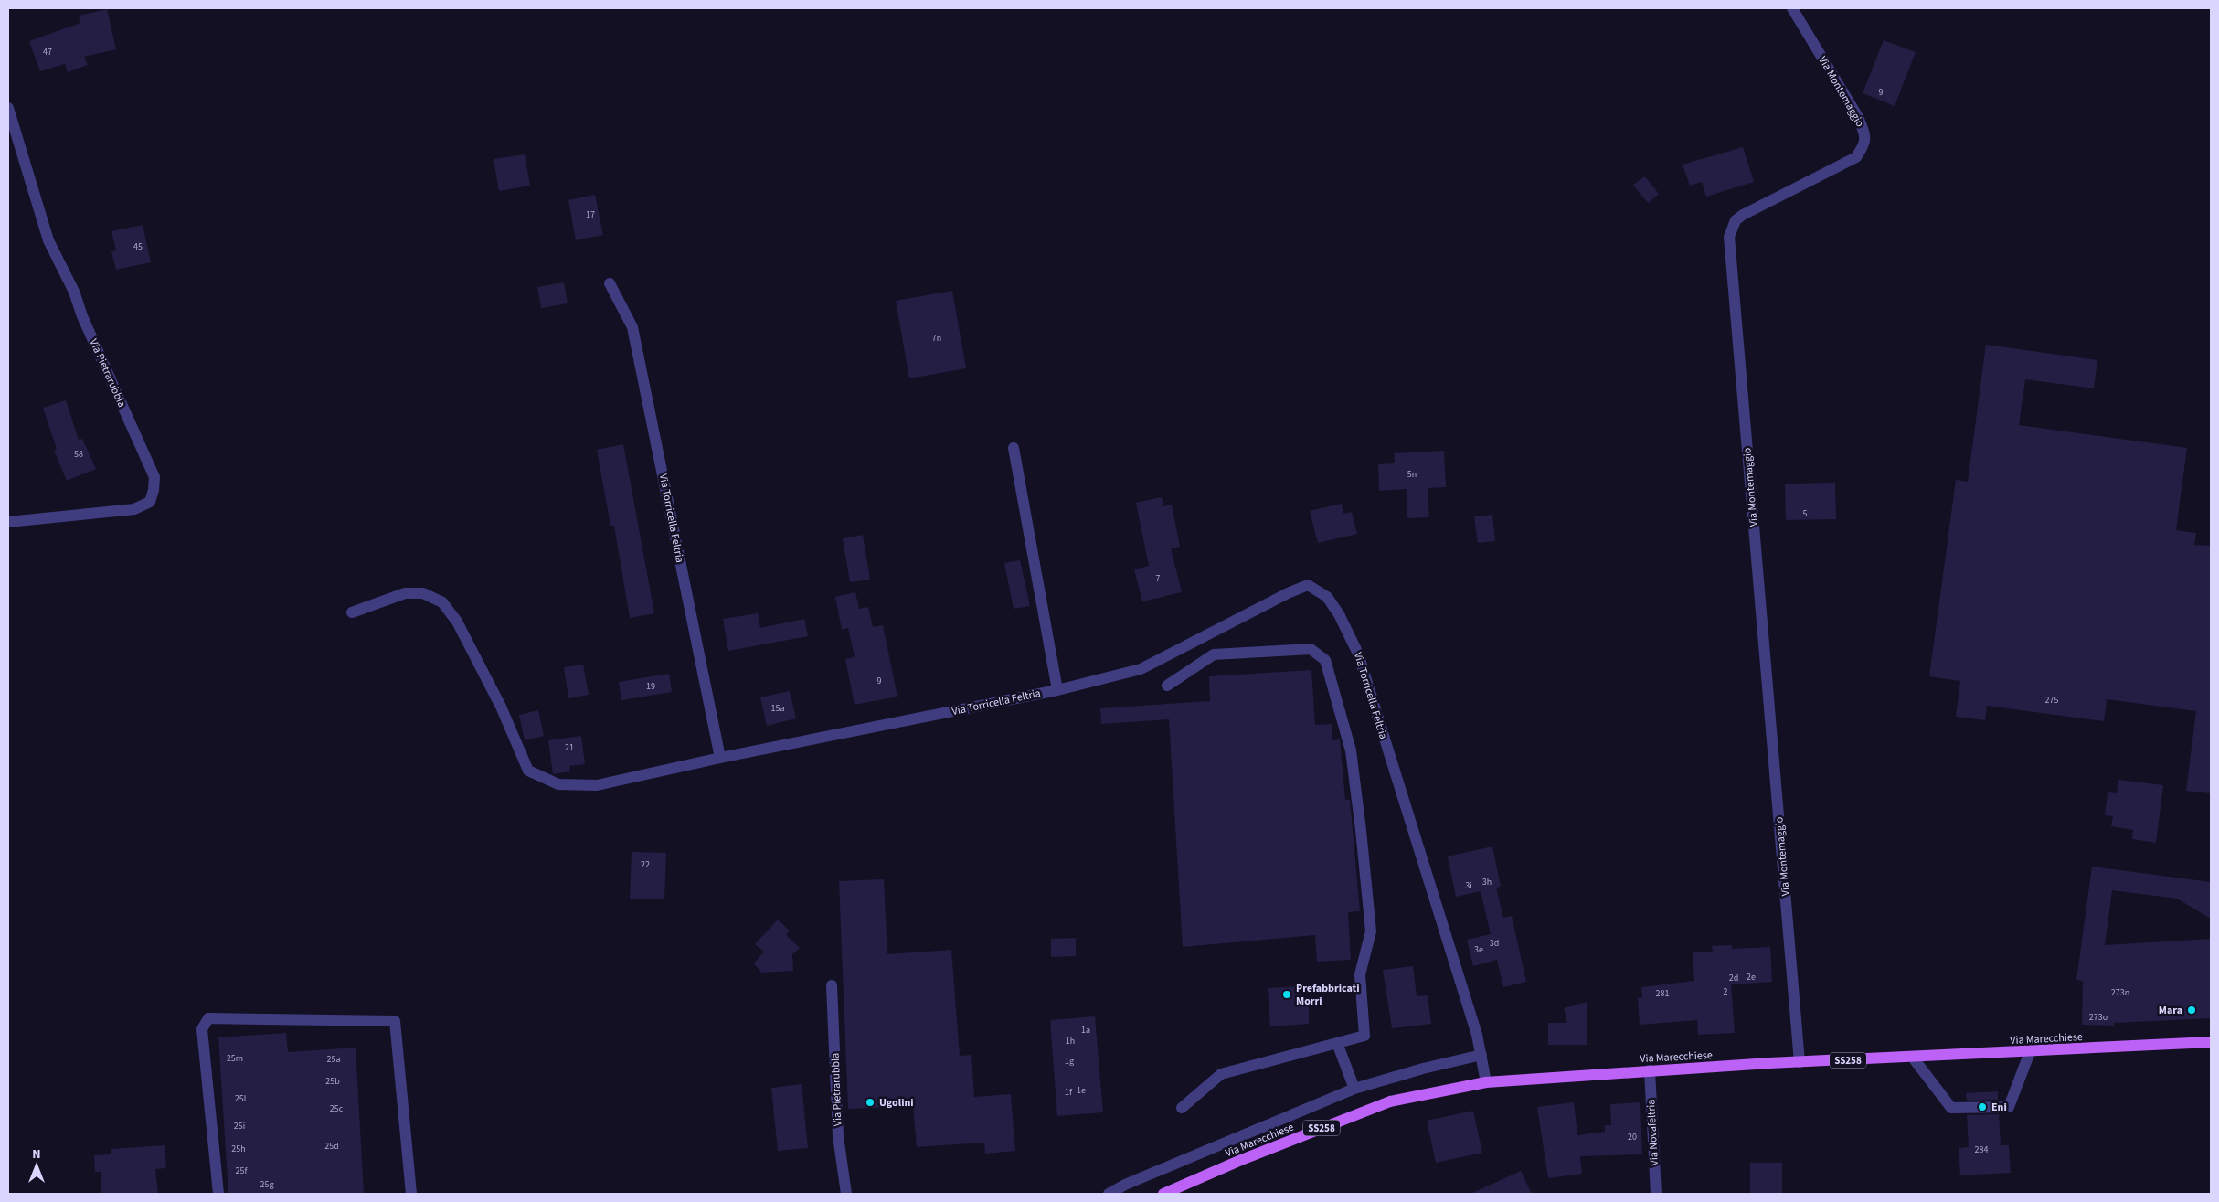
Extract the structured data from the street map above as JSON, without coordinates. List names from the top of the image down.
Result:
{
  "streets": {
    "main road": ["Via Marecchiese", "SS258"],
    "street": [
      "Via Montemaggio",
      "Via Pietrarubbia",
      "Via Torricella Feltria",
      "Via Novafeltria"
    ]
  },
  "crossings": [
    ["Via Montemaggio", "Via Marecchiese"],
    ["Via Torricella Feltria", "Via Marecchiese"],
    ["Via Marecchiese", "Via Novafeltria"]
  ],
  "places": [
    "Prefabbricati Morri",
    "Mara",
    "Ugolini",
    "Eni"
  ],
  "house_numbers": [
    "47",
    "9",
    "17",
    "45",
    "7n",
    "58",
    "5n",
    "5",
    "7",
    "9",
    "19",
    "275",
    "15a",
    "21",
    "22",
    "3h",
    "3i",
    "3d",
    "3e",
    "2e",
    "2d",
    "2",
    "273n",
    "281",
    "273o",
    "1a",
    "1h",
    "25m",
    "25a",
    "1g",
    "25b",
    "1e",
    "1f",
    "25l",
    "25c",
    "25i",
    "20",
    "25d",
    "25h",
    "284",
    "25f",
    "25g"
  ],
  "north": "top"
}
